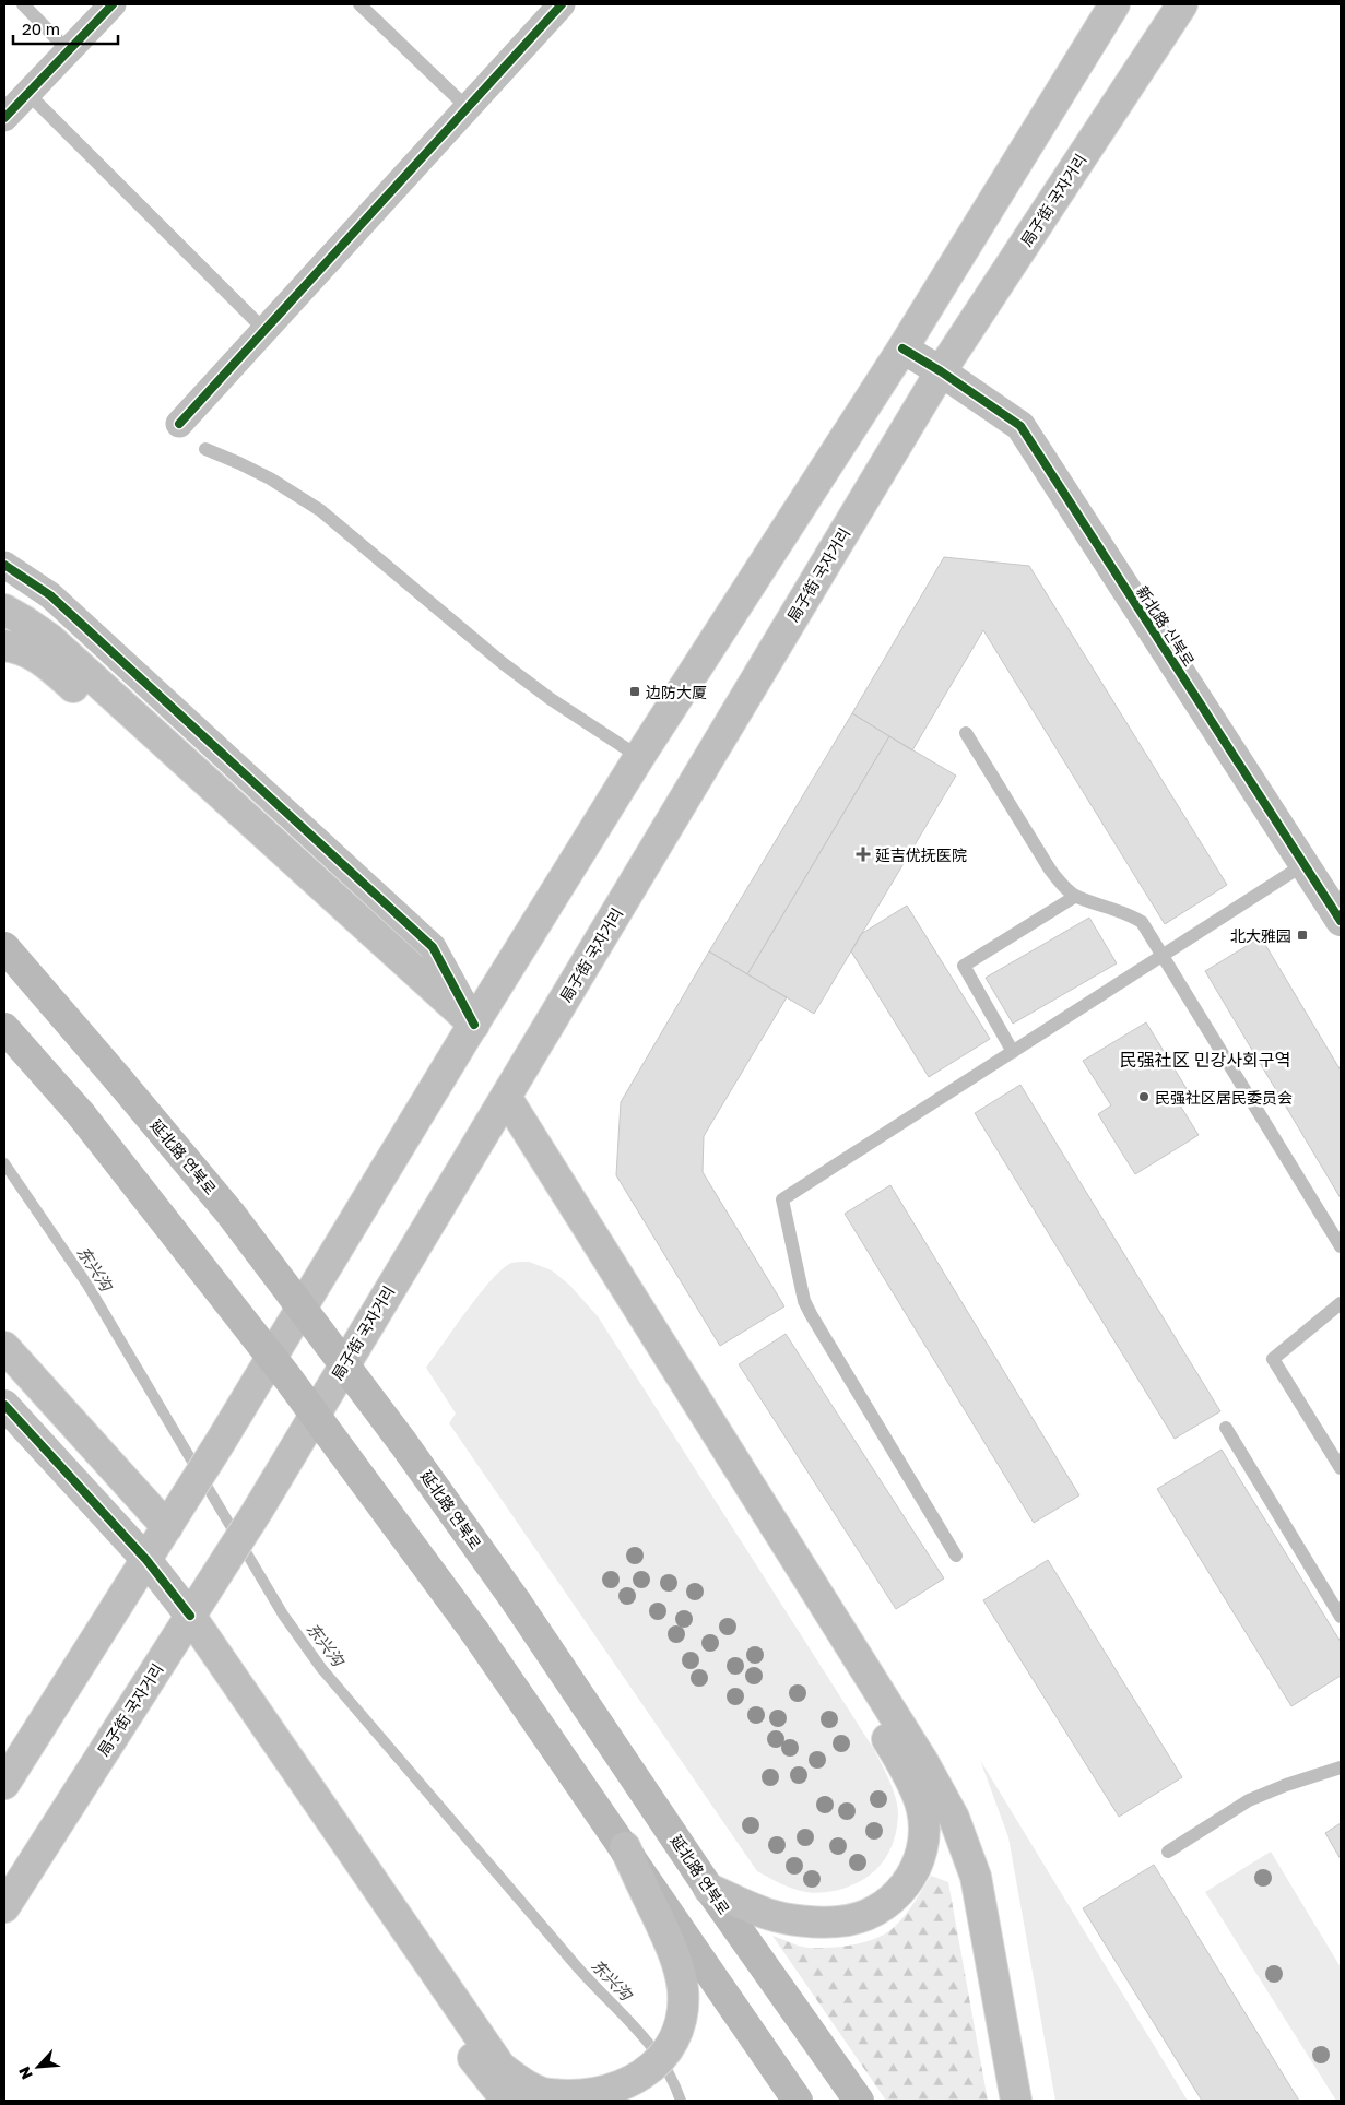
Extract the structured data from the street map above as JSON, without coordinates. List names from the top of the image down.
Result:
{
  "streets": {
    "main road": ["局子街 국자거리", "新北路 신북로", "延北路 연북로"]
  },
  "crossings": [
    ["局子街 국자거리", "新北路 신북로"]
  ],
  "districts": ["民强社区 민강사회구역"],
  "water": ["东兴沟"],
  "places": {
    "transit": ["边防大厦", "北大雅园"],
    "health": ["延吉优抚医院"],
    "other": ["民强社区居民委员会"]
  },
  "scale_bar": "20 m",
  "north": "bottom left"
}
